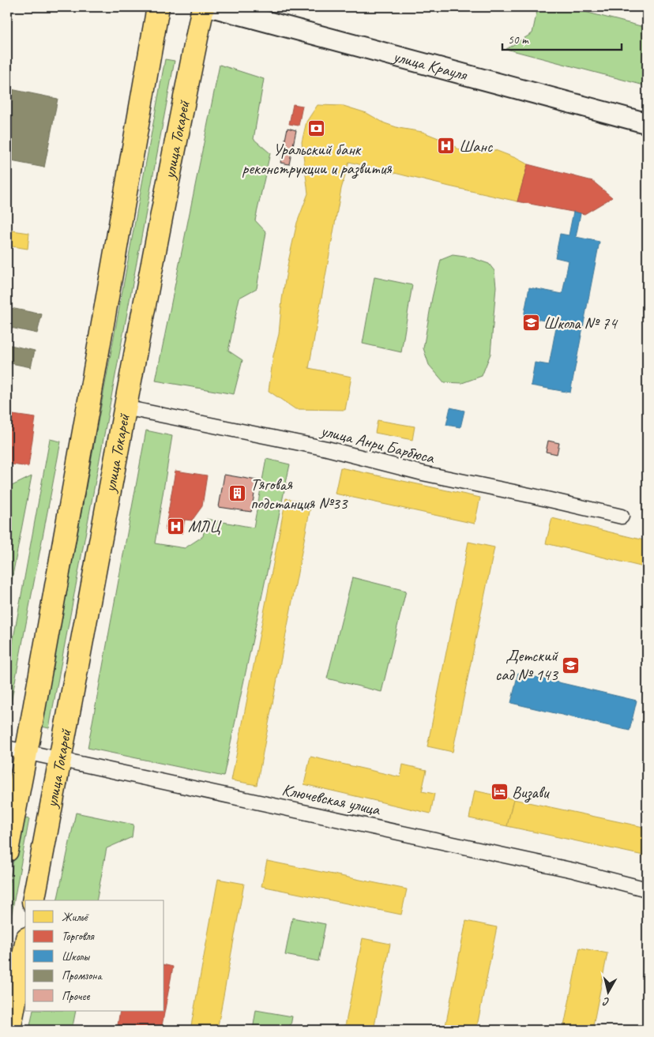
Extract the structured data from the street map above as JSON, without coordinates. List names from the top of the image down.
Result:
{
  "streets": {
    "main road": ["улица Крауля", "улица Токарей"],
    "street": ["улица Анри Барбюса", "Ключевская улица"]
  },
  "crossings": [
    ["улица Токарей", "улица Анри Барбюса"],
    ["улица Токарей", "Ключевская улица"]
  ],
  "places": {
    "bank": ["Уральский банк реконструкции и развития"],
    "hospital": ["Шанс", "МЛЦ"],
    "school or university": ["Школа № 74", "Детский сад № 143"],
    "building": ["Тяговая подстанция №33"],
    "hotel": ["Визави"]
  },
  "legend": [
    "Жильё",
    "Торговля",
    "Школы",
    "Промзона",
    "Прочее"
  ],
  "scale_bar": "50 m",
  "north": "bottom"
}
